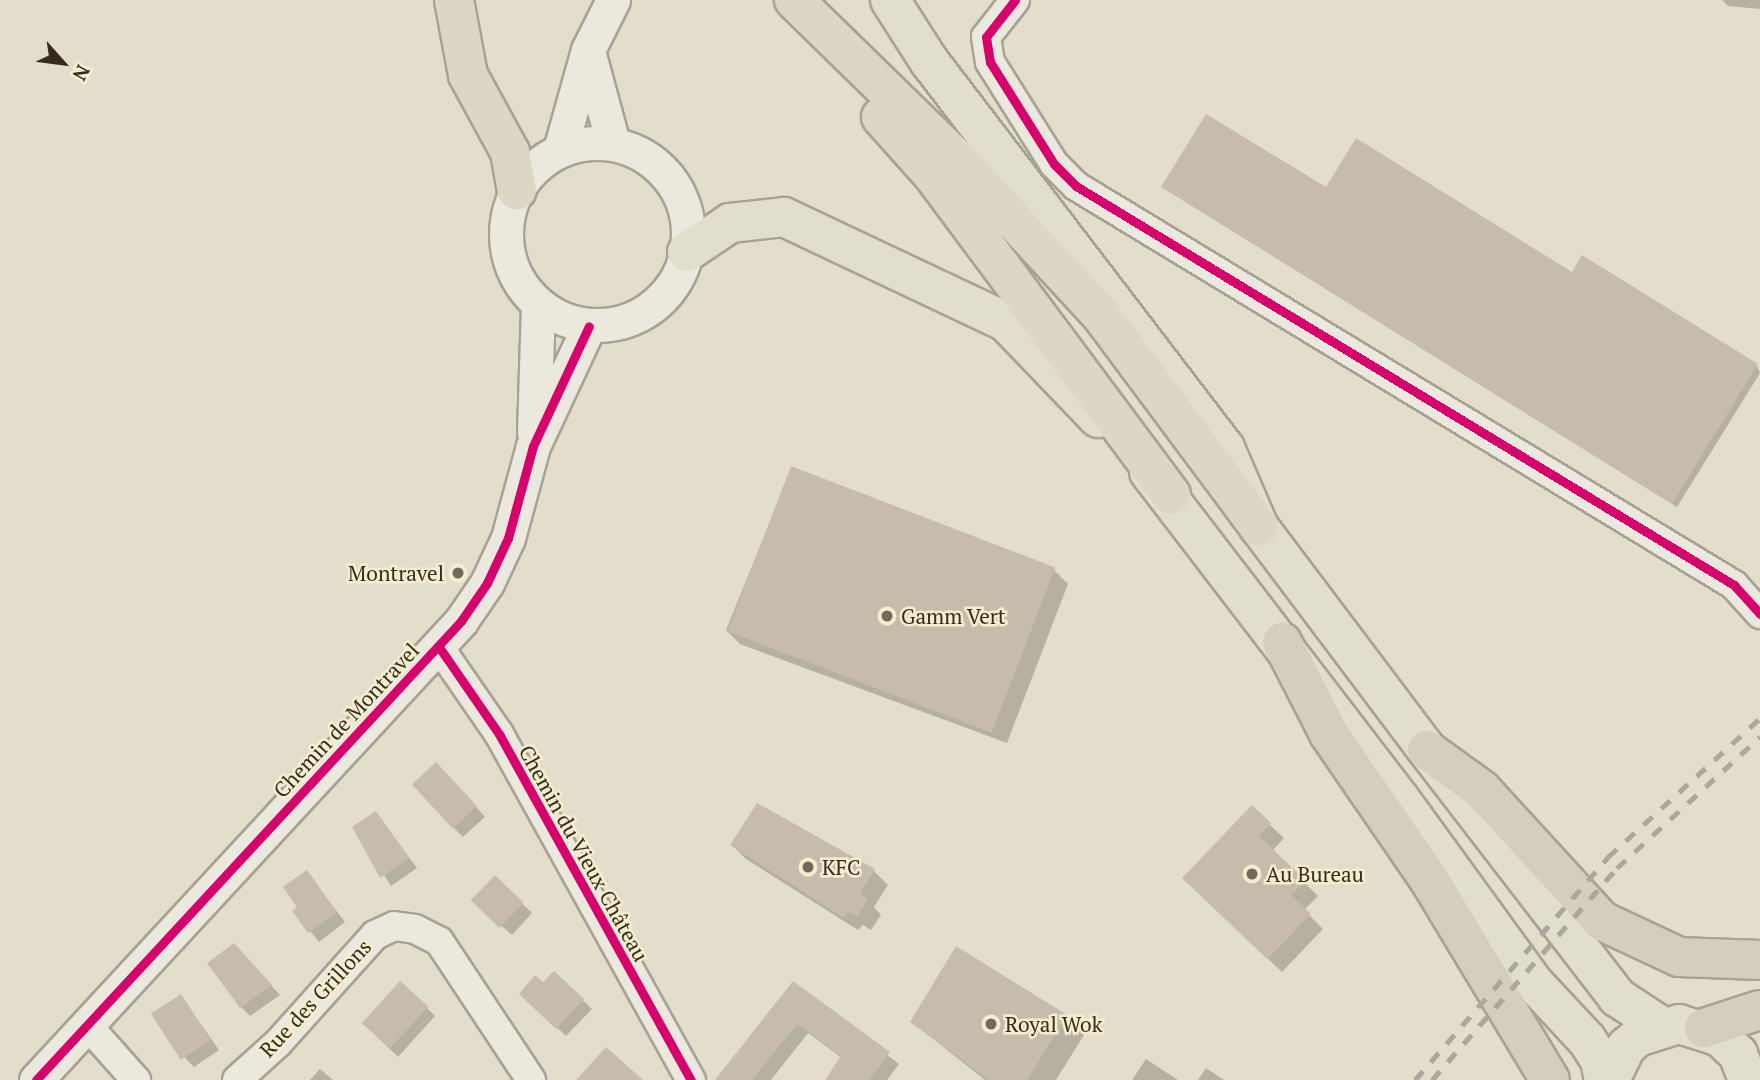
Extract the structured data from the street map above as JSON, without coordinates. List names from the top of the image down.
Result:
{
  "streets": {
    "street": ["Chemin de Montravel", "Chemin du Vieux Château", "Rue des Grillons"]
  },
  "crossings": [
    ["Chemin de Montravel", "Chemin du Vieux Château"]
  ],
  "places": [
    "Montravel",
    "Gamm Vert",
    "KFC",
    "Au Bureau",
    "Royal Wok"
  ],
  "north": "bottom right"
}
